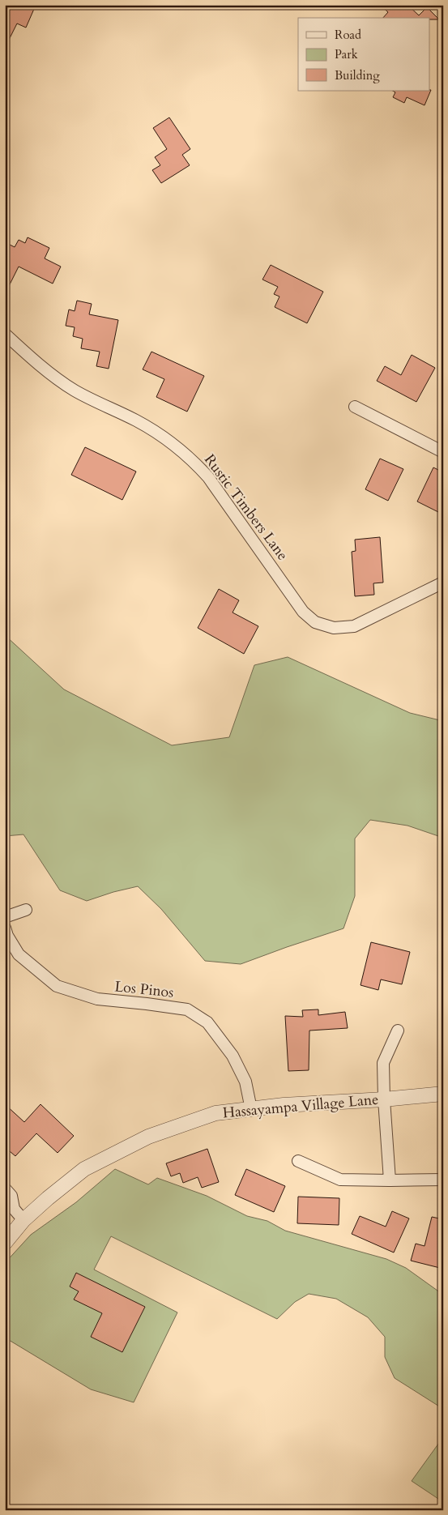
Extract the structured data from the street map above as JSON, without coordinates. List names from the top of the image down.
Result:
{
  "streets": {
    "street": ["Rustic Timbers Lane", "Los Pinos", "Hassayampa Village Lane"]
  },
  "crossings": [
    ["Los Pinos", "Hassayampa Village Lane"]
  ],
  "legend": ["Road", "Park", "Building"]
}
